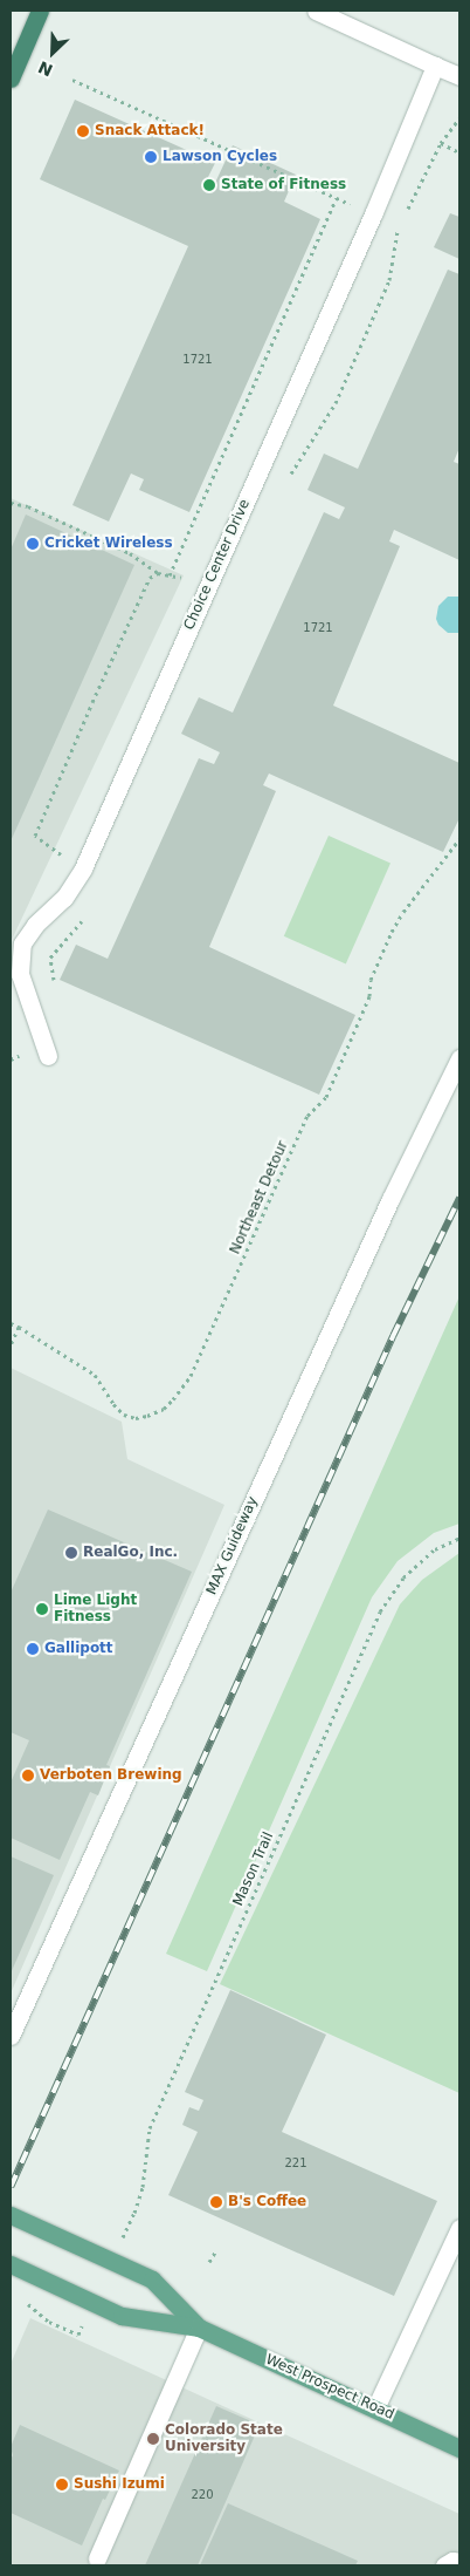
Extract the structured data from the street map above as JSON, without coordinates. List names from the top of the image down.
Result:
{
  "streets": {
    "main road": ["West Prospect Road"],
    "street": ["Choice Center Drive", "MAX Guideway"],
    "path": ["Northeast Detour", "Mason Trail"]
  },
  "places": [
    "Snack Attack!",
    "Lawson Cycles",
    "State of Fitness",
    "Cricket Wireless",
    "RealGo, Inc.",
    "Lime Light Fitness",
    "Gallipott",
    "Verboten Brewing",
    "B's Coffee",
    "Colorado State University",
    "Sushi Izumi"
  ],
  "house_numbers": [
    "1721",
    "1721",
    "221",
    "220"
  ],
  "north": "bottom left"
}
